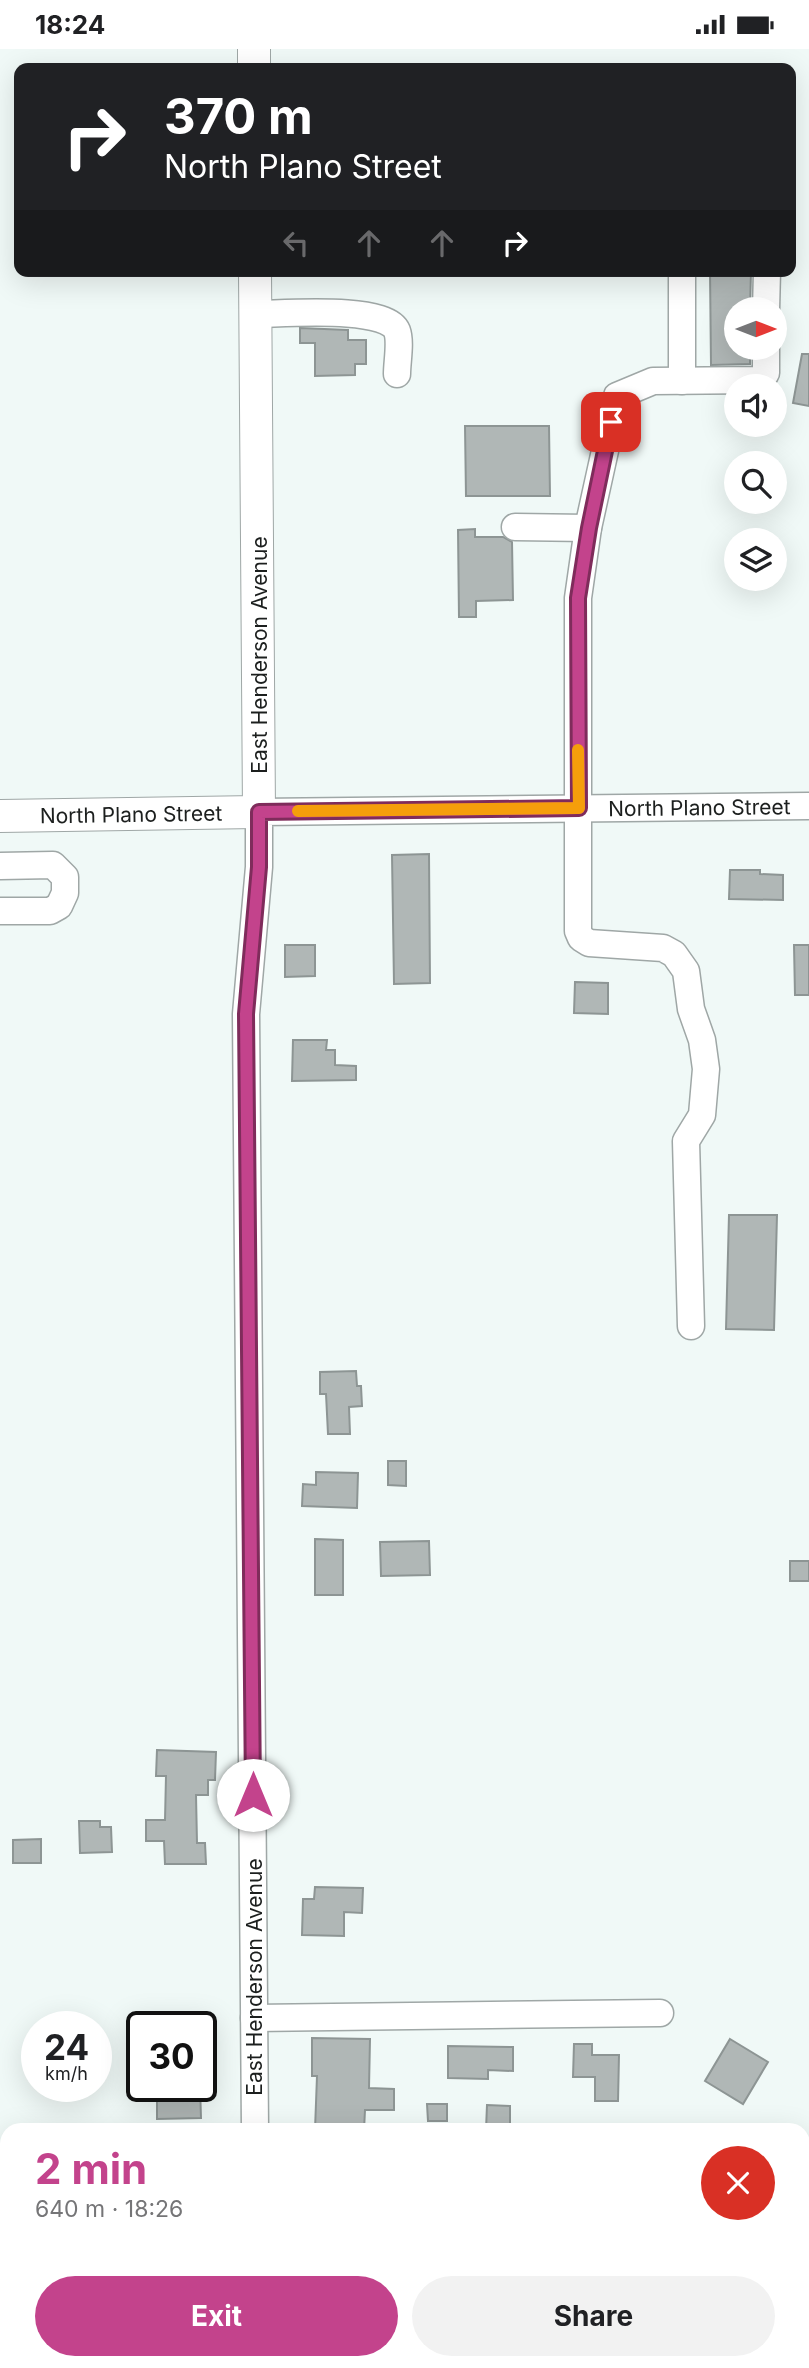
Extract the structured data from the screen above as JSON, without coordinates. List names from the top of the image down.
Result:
{
  "streets": {
    "main road": ["East Henderson Avenue", "North Plano Street"]
  },
  "crossings": [
    ["East Henderson Avenue", "North Plano Street"]
  ],
  "north": "right",
  "page": {
    "status": "18:24",
    "turn": ["370 m", "North Plano Street"],
    "speed": "24 km/h",
    "limit": "30",
    "heading": ["2 min", "640 m · 18:26"],
    "buttons": ["Exit", "Share"]
  }
}
